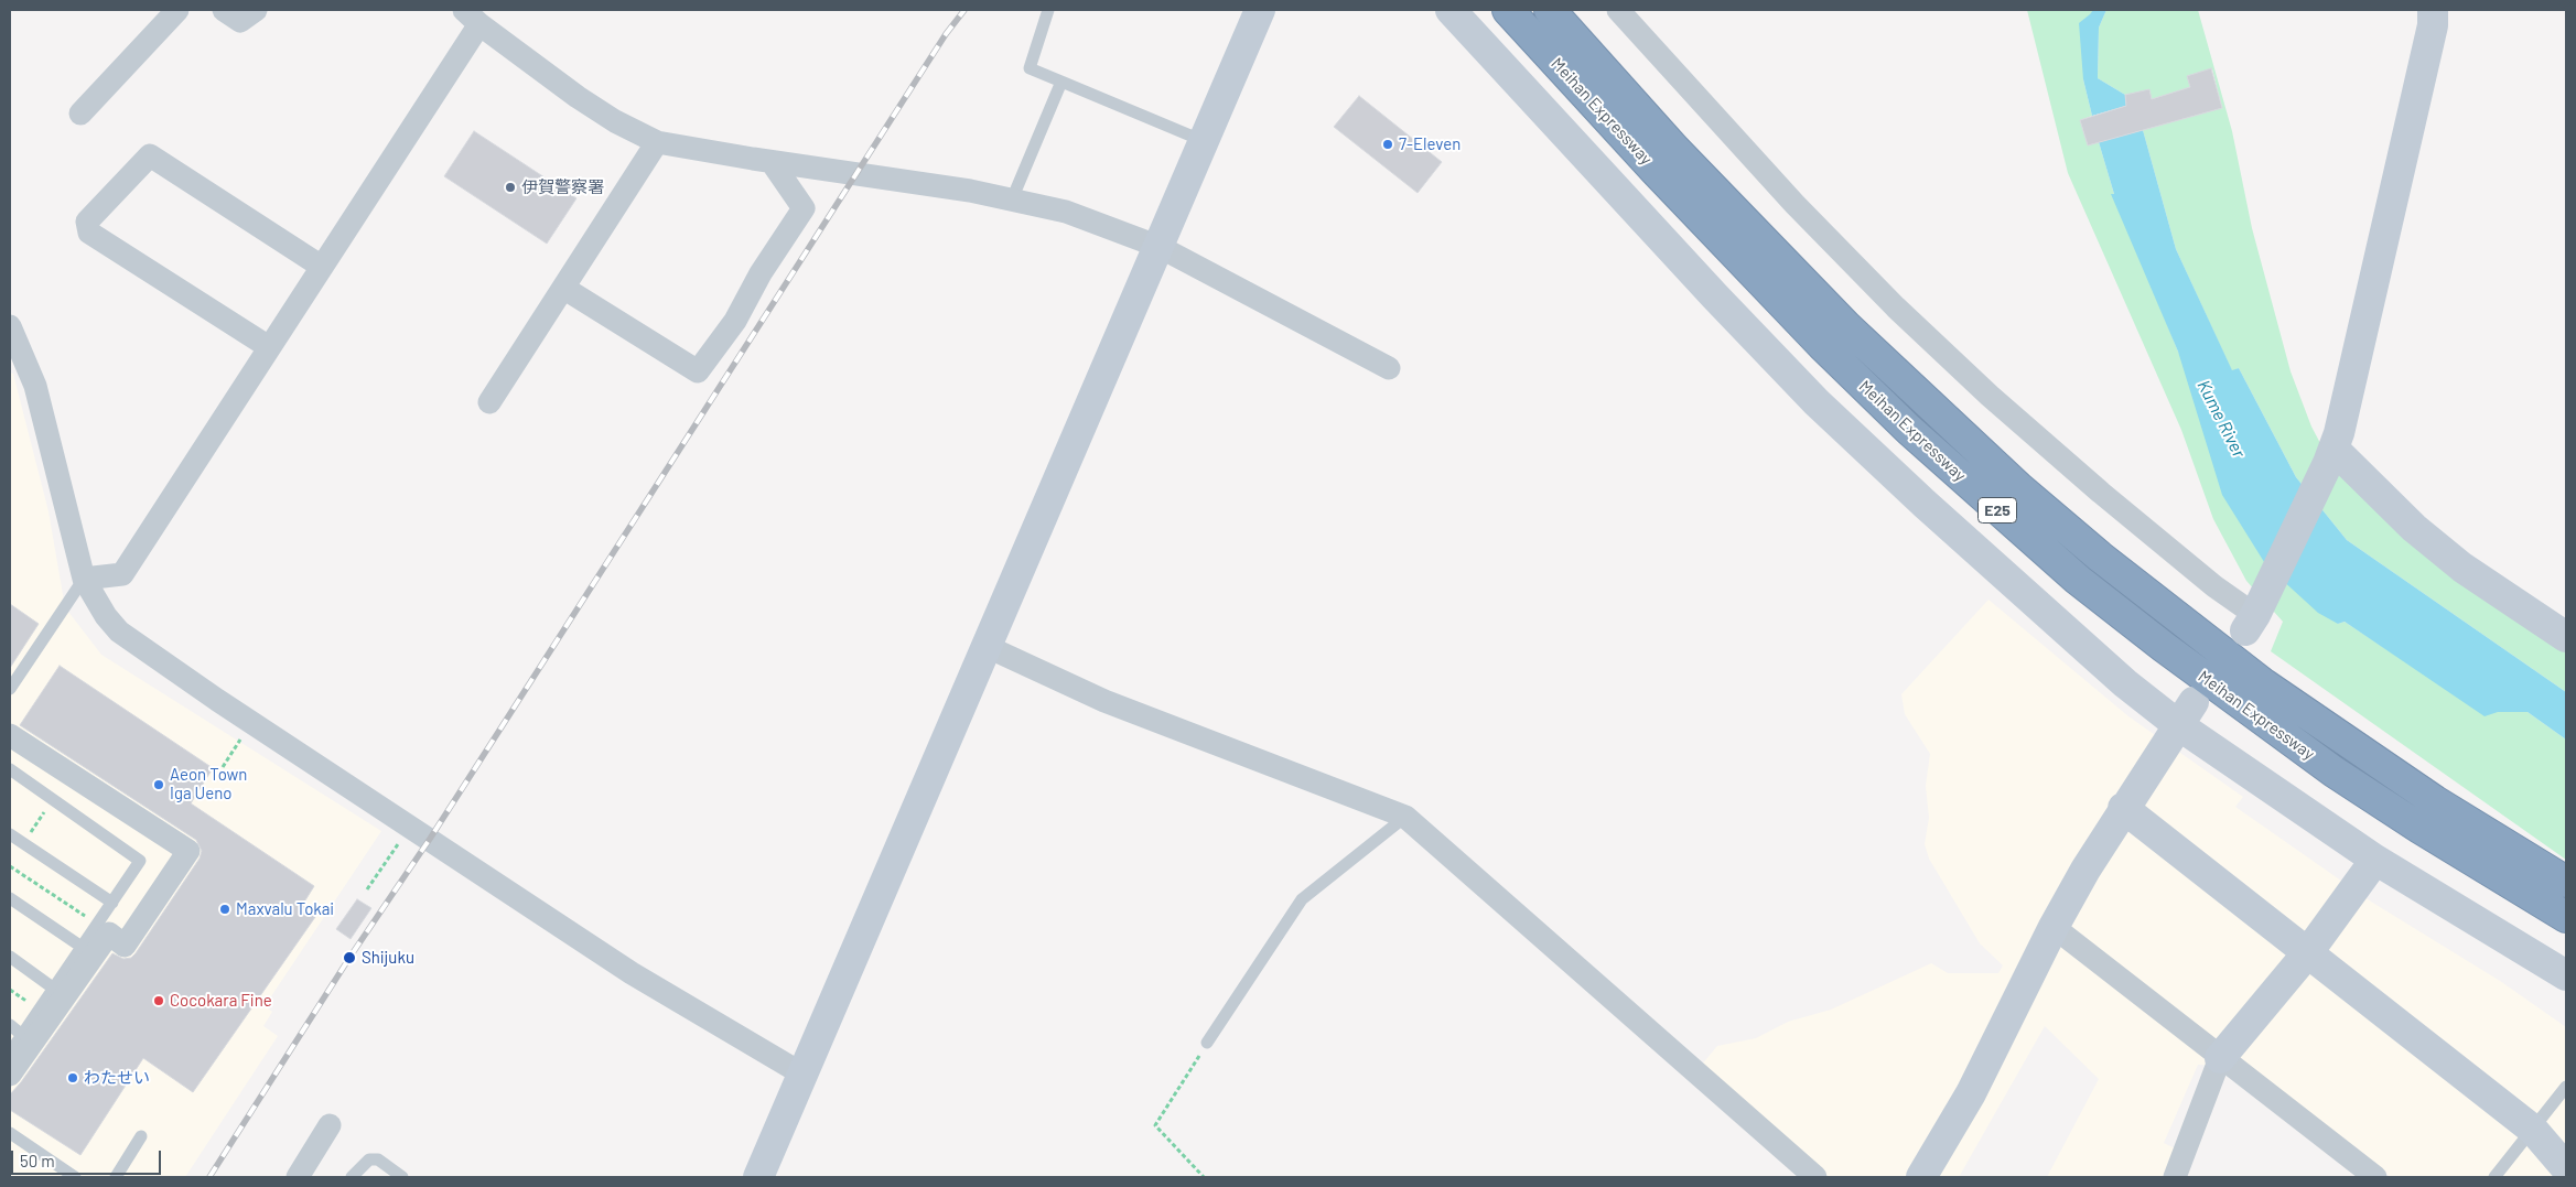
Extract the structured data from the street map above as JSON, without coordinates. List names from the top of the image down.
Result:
{
  "streets": {
    "highway": ["Meihan Expressway", "E25"]
  },
  "water": ["Kume River"],
  "places": [
    "7-Eleven",
    "伊賀警察署",
    "Aeon Town Iga Ueno",
    "Maxvalu Tokai",
    "Shijuku",
    "Cocokara Fine",
    "わたせい"
  ],
  "scale_bar": "50 m"
}
